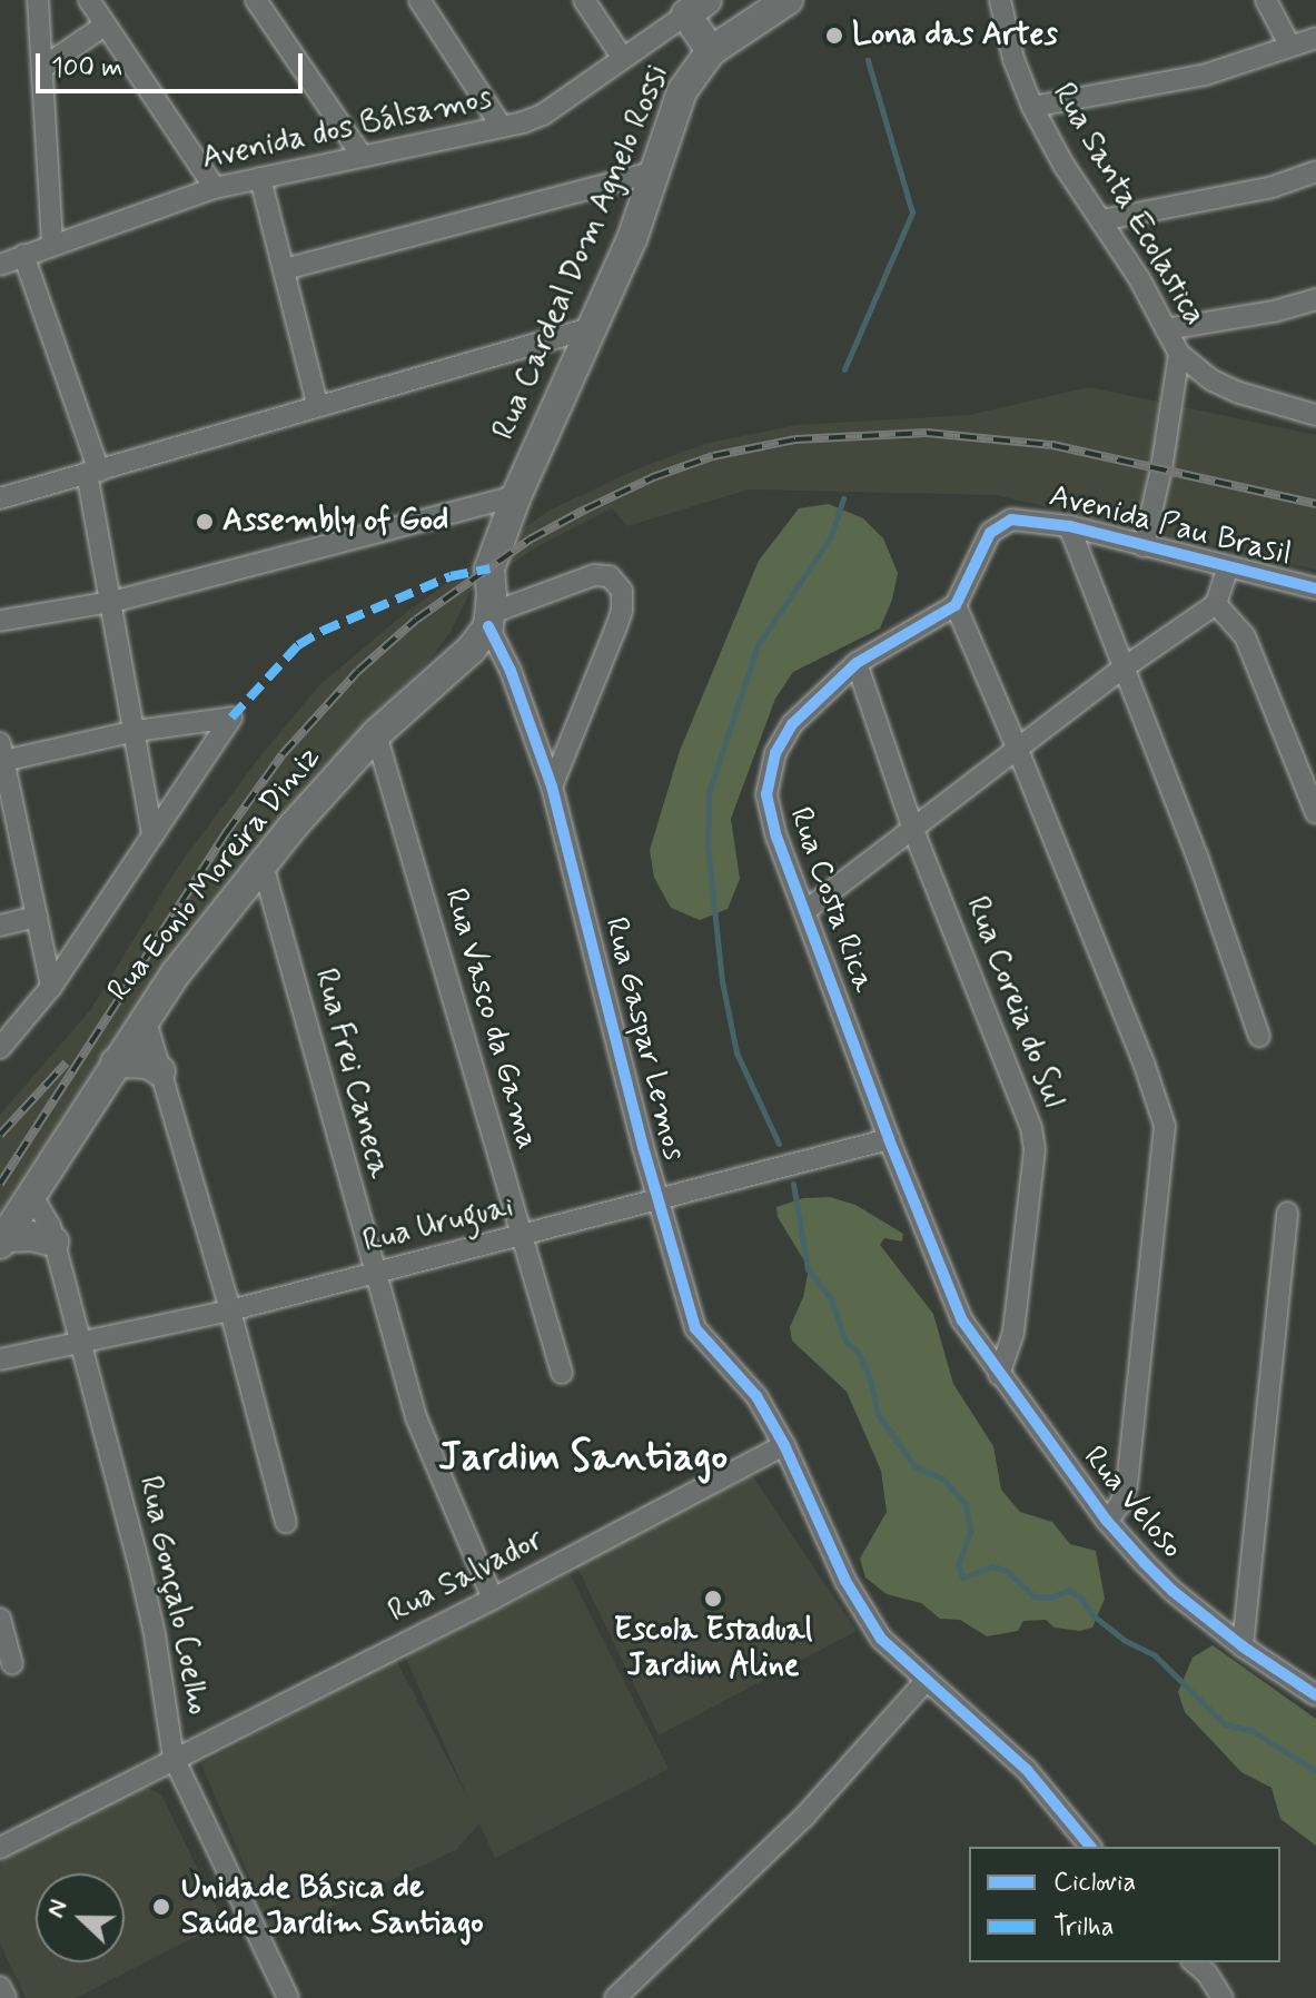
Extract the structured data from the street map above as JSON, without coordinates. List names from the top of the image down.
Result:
{
  "streets": {
    "main road": ["Rua Cardeal Dom Agnelo Rossi", "Rua Eonio Moreira Diniz"],
    "street": [
      "Avenida dos Bálsamos",
      "Rua Santa Ecolastica",
      "Avenida Pau Brasil",
      "Rua Costa Rica",
      "Rua Coreia do Sul",
      "Rua Vasco da Gama",
      "Rua Gaspar Lemos",
      "Rua Frei Caneca",
      "Rua Uruguai",
      "Rua Veloso",
      "Rua Salvador",
      "Rua Gonçalo Coelho"
    ]
  },
  "crossings": [
    ["Rua Santa Ecolastica", "Avenida Pau Brasil"],
    ["Rua Cardeal Dom Agnelo Rossi", "Rua Eonio Moreira Diniz"],
    ["Rua Cardeal Dom Agnelo Rossi", "Rua Gaspar Lemos"],
    ["Avenida Pau Brasil", "Rua Costa Rica"],
    ["Rua Eonio Moreira Diniz", "Rua Vasco da Gama"],
    ["Rua Eonio Moreira Diniz", "Rua Gaspar Lemos"],
    ["Rua Eonio Moreira Diniz", "Rua Frei Caneca"],
    ["Rua Eonio Moreira Diniz", "Rua Gonçalo Coelho"],
    ["Rua Costa Rica", "Rua Coreia do Sul"],
    ["Rua Costa Rica", "Rua Uruguai"],
    ["Rua Costa Rica", "Rua Veloso"],
    ["Rua Coreia do Sul", "Rua Veloso"],
    ["Rua Vasco da Gama", "Rua Uruguai"],
    ["Rua Gaspar Lemos", "Rua Uruguai"],
    ["Rua Gaspar Lemos", "Rua Salvador"],
    ["Rua Frei Caneca", "Rua Uruguai"],
    ["Rua Frei Caneca", "Rua Salvador"],
    ["Rua Uruguai", "Rua Gonçalo Coelho"],
    ["Rua Salvador", "Rua Gonçalo Coelho"]
  ],
  "districts": ["Jardim Santiago"],
  "places": [
    "Lona das Artes",
    "Assembly of God",
    "Escola Estadual Jardim Aline",
    "Unidade Básica de Saúde Jardim Santiago"
  ],
  "legend": ["Ciclovia", "Trilha"],
  "scale_bar": "100 m",
  "north": "left"
}
